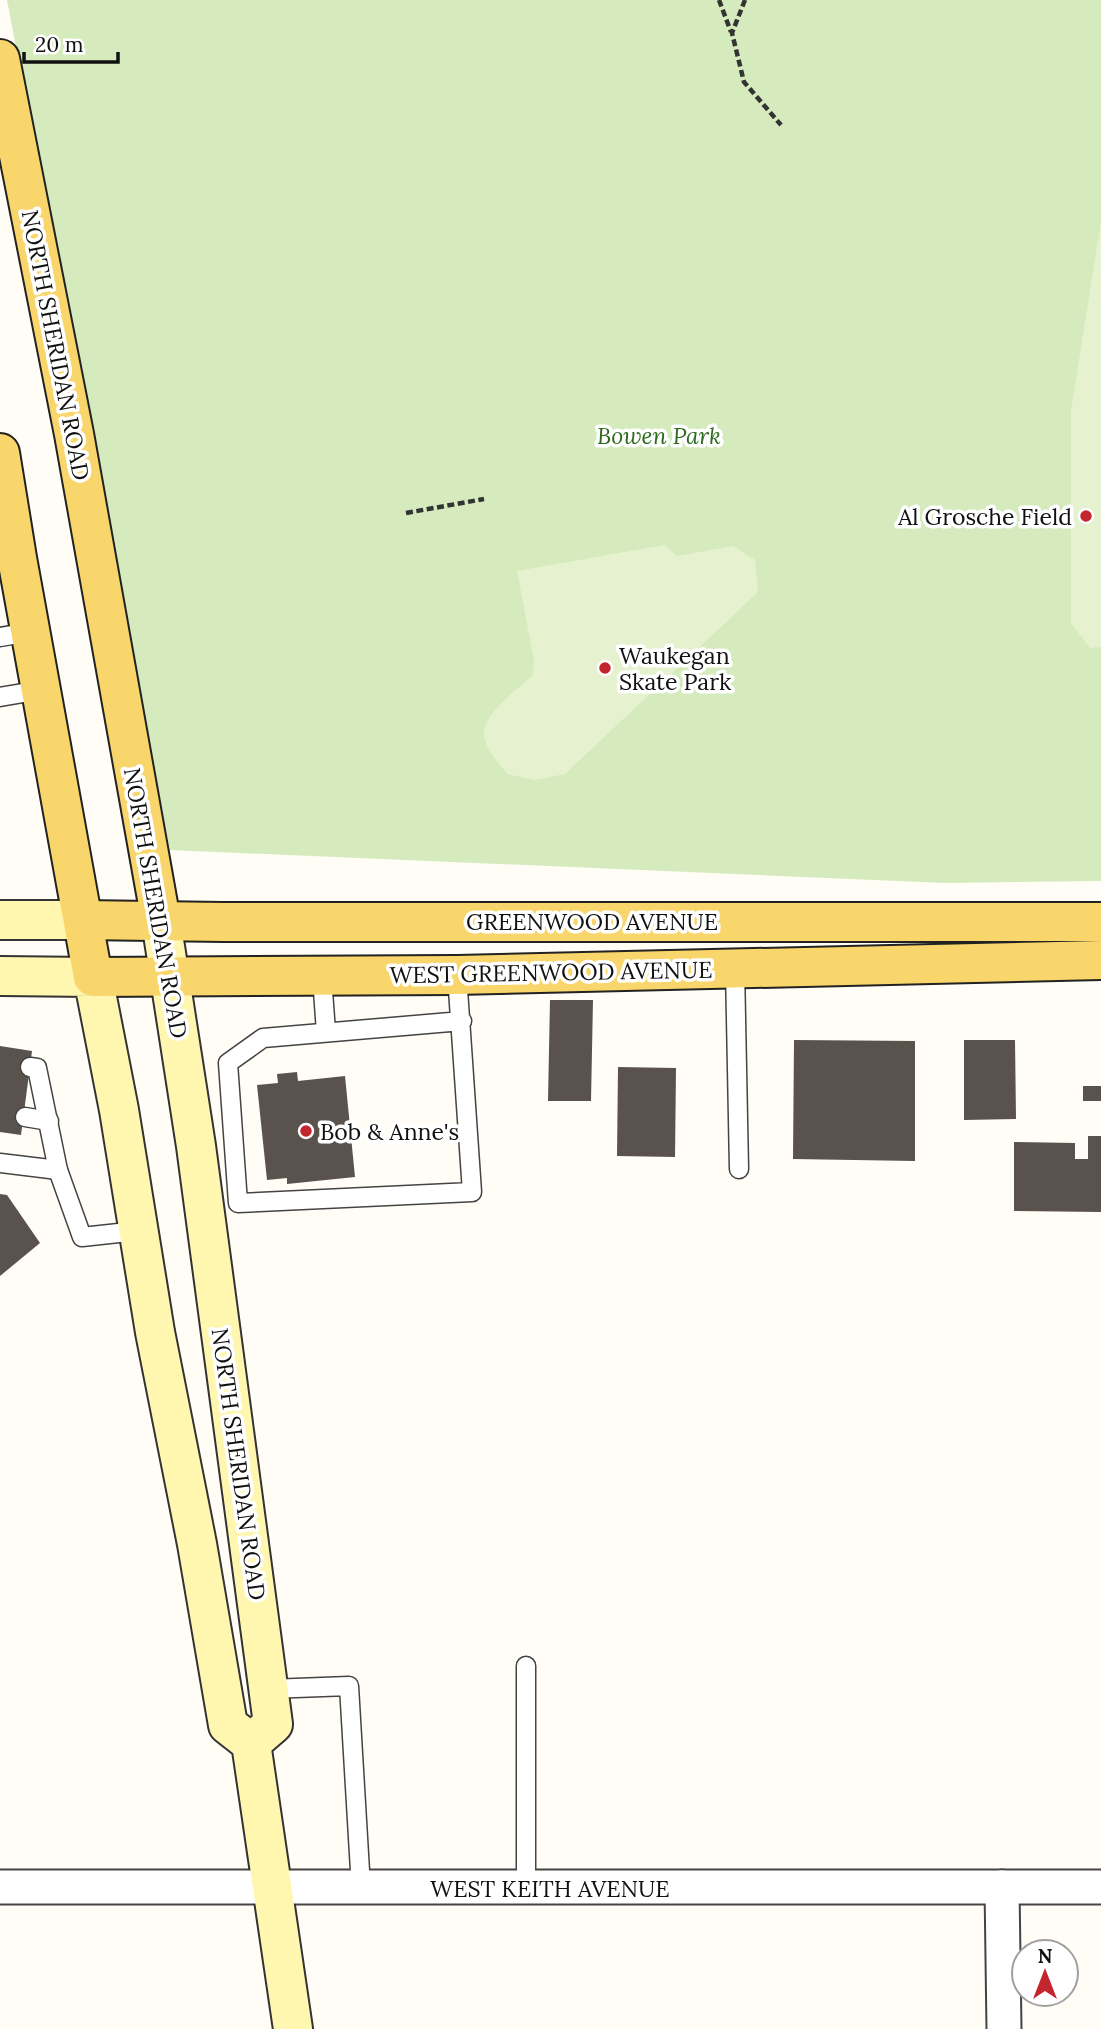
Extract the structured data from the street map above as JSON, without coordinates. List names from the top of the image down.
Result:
{
  "streets": {
    "main road": ["NORTH SHERIDAN ROAD", "GREENWOOD AVENUE", "WEST GREENWOOD AVENUE"],
    "street": ["WEST KEITH AVENUE"]
  },
  "crossings": [
    ["NORTH SHERIDAN ROAD", "GREENWOOD AVENUE"],
    ["NORTH SHERIDAN ROAD", "WEST GREENWOOD AVENUE"]
  ],
  "parks": ["Bowen Park"],
  "places": ["Al Grosche Field", "Waukegan Skate Park", "Bob & Anne's"],
  "scale_bar": "20 m",
  "north": "top"
}
